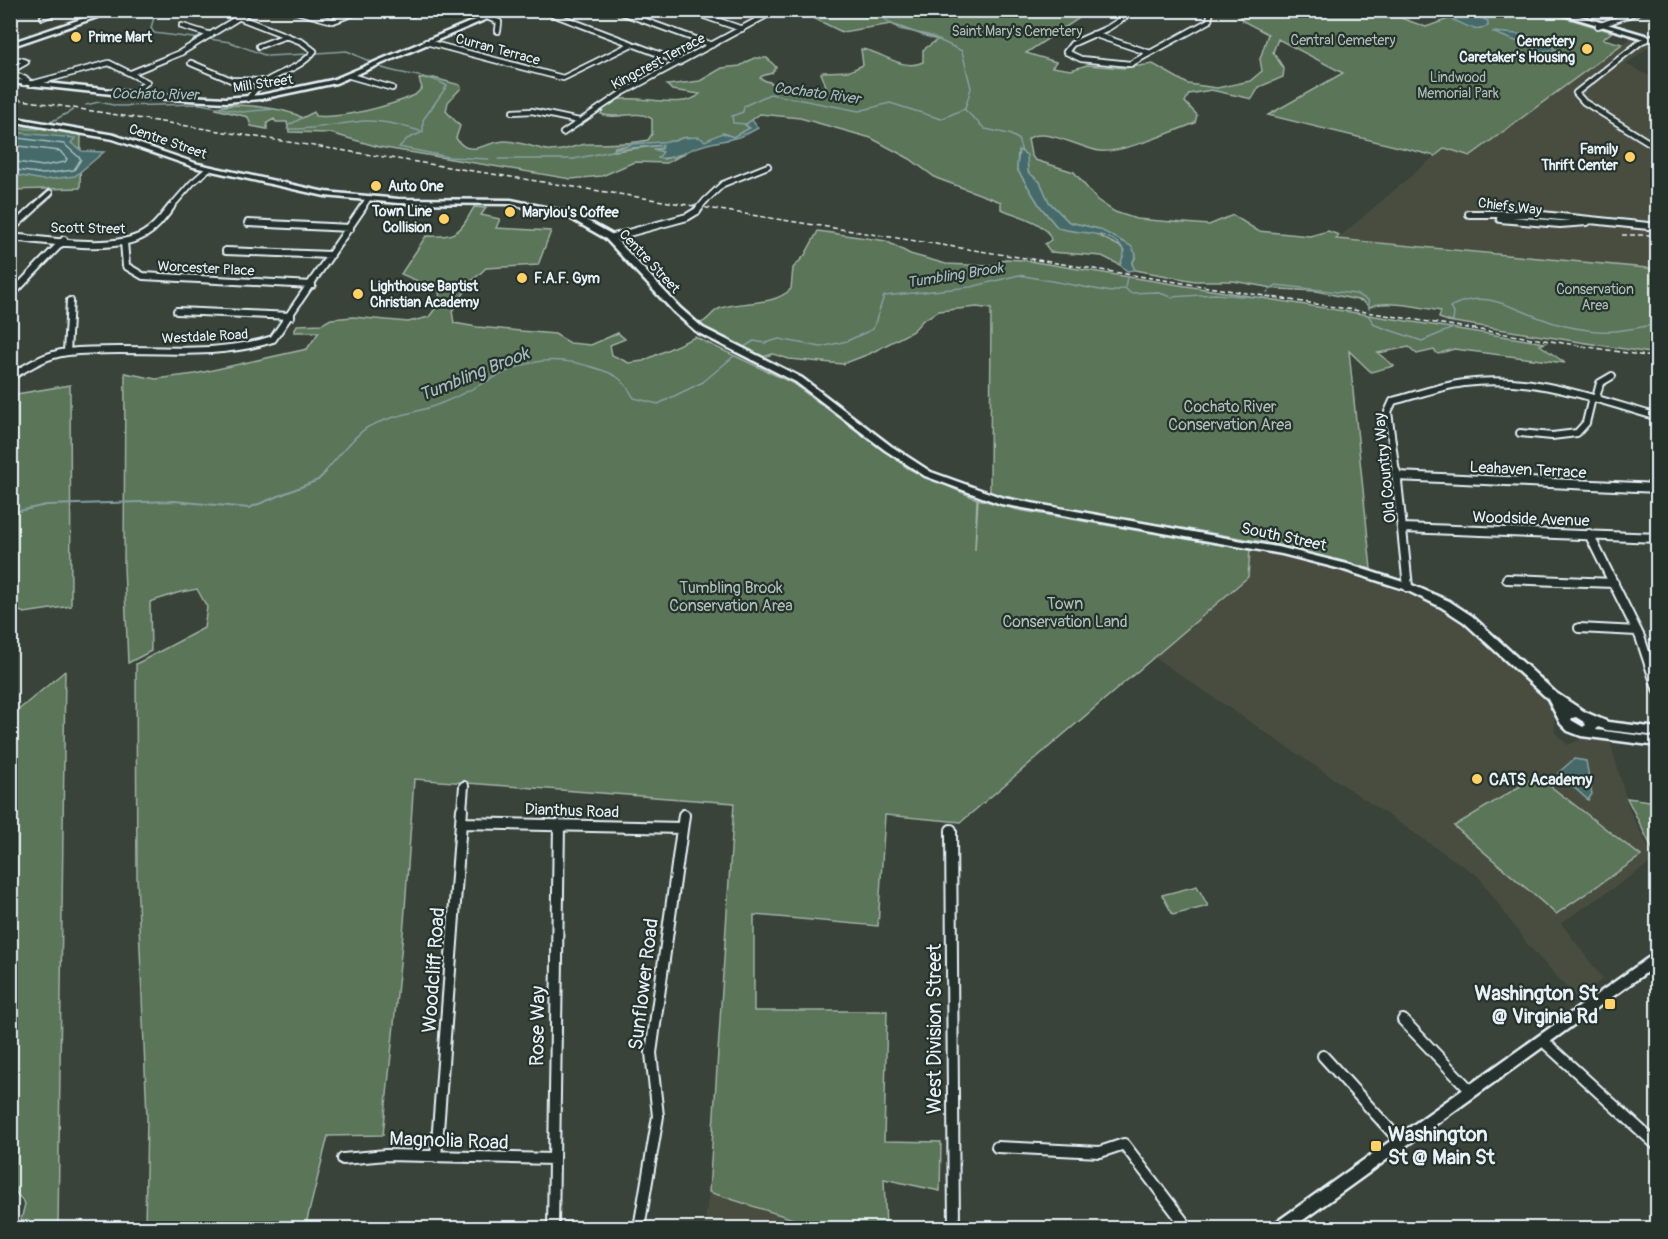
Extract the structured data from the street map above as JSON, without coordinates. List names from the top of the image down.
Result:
{
  "streets": {
    "main road": ["Mill Street", "Centre Street", "South Street"],
    "street": [
      "Curran Terrace",
      "Kingcrest Terrace",
      "Chiefs Way",
      "Scott Street",
      "Worcester Place",
      "Westdale Road",
      "Old Country Way",
      "Leahaven Terrace",
      "Woodside Avenue",
      "Dianthus Road",
      "Woodcliff Road",
      "Sunflower Road",
      "Rose Way",
      "West Division Street",
      "Magnolia Road"
    ]
  },
  "crossings": [
    ["Curran Terrace", "Mill Street"],
    ["Centre Street", "Scott Street"],
    ["Centre Street", "Westdale Road"],
    ["Centre Street", "South Street"],
    ["Scott Street", "Worcester Place"],
    ["Worcester Place", "Westdale Road"],
    ["Old Country Way", "Leahaven Terrace"],
    ["Old Country Way", "Woodside Avenue"],
    ["Old Country Way", "South Street"],
    ["Dianthus Road", "Woodcliff Road"],
    ["Dianthus Road", "Sunflower Road"],
    ["Dianthus Road", "Rose Way"],
    ["Woodcliff Road", "Magnolia Road"],
    ["Rose Way", "Magnolia Road"]
  ],
  "water": ["Cochato River", "Tumbling Brook"],
  "parks": [
    "Saint Mary's Cemetery",
    "Central Cemetery",
    "Lindwood Memorial Park",
    "Conservation Area",
    "Cochato River Conservation Area",
    "Tumbling Brook Conservation Area",
    "Town Conservation Land"
  ],
  "places": {
    "other": [
      "Prime Mart",
      "Cemetery Caretaker's Housing",
      "Family Thrift Center",
      "Auto One",
      "Marylou's Coffee",
      "Town Line Collision",
      "F.A.F. Gym",
      "Lighthouse Baptist Christian Academy",
      "CATS Academy"
    ],
    "transit": ["Washington St @ Virginia Rd", "Washington St @ Main St"]
  }
}
